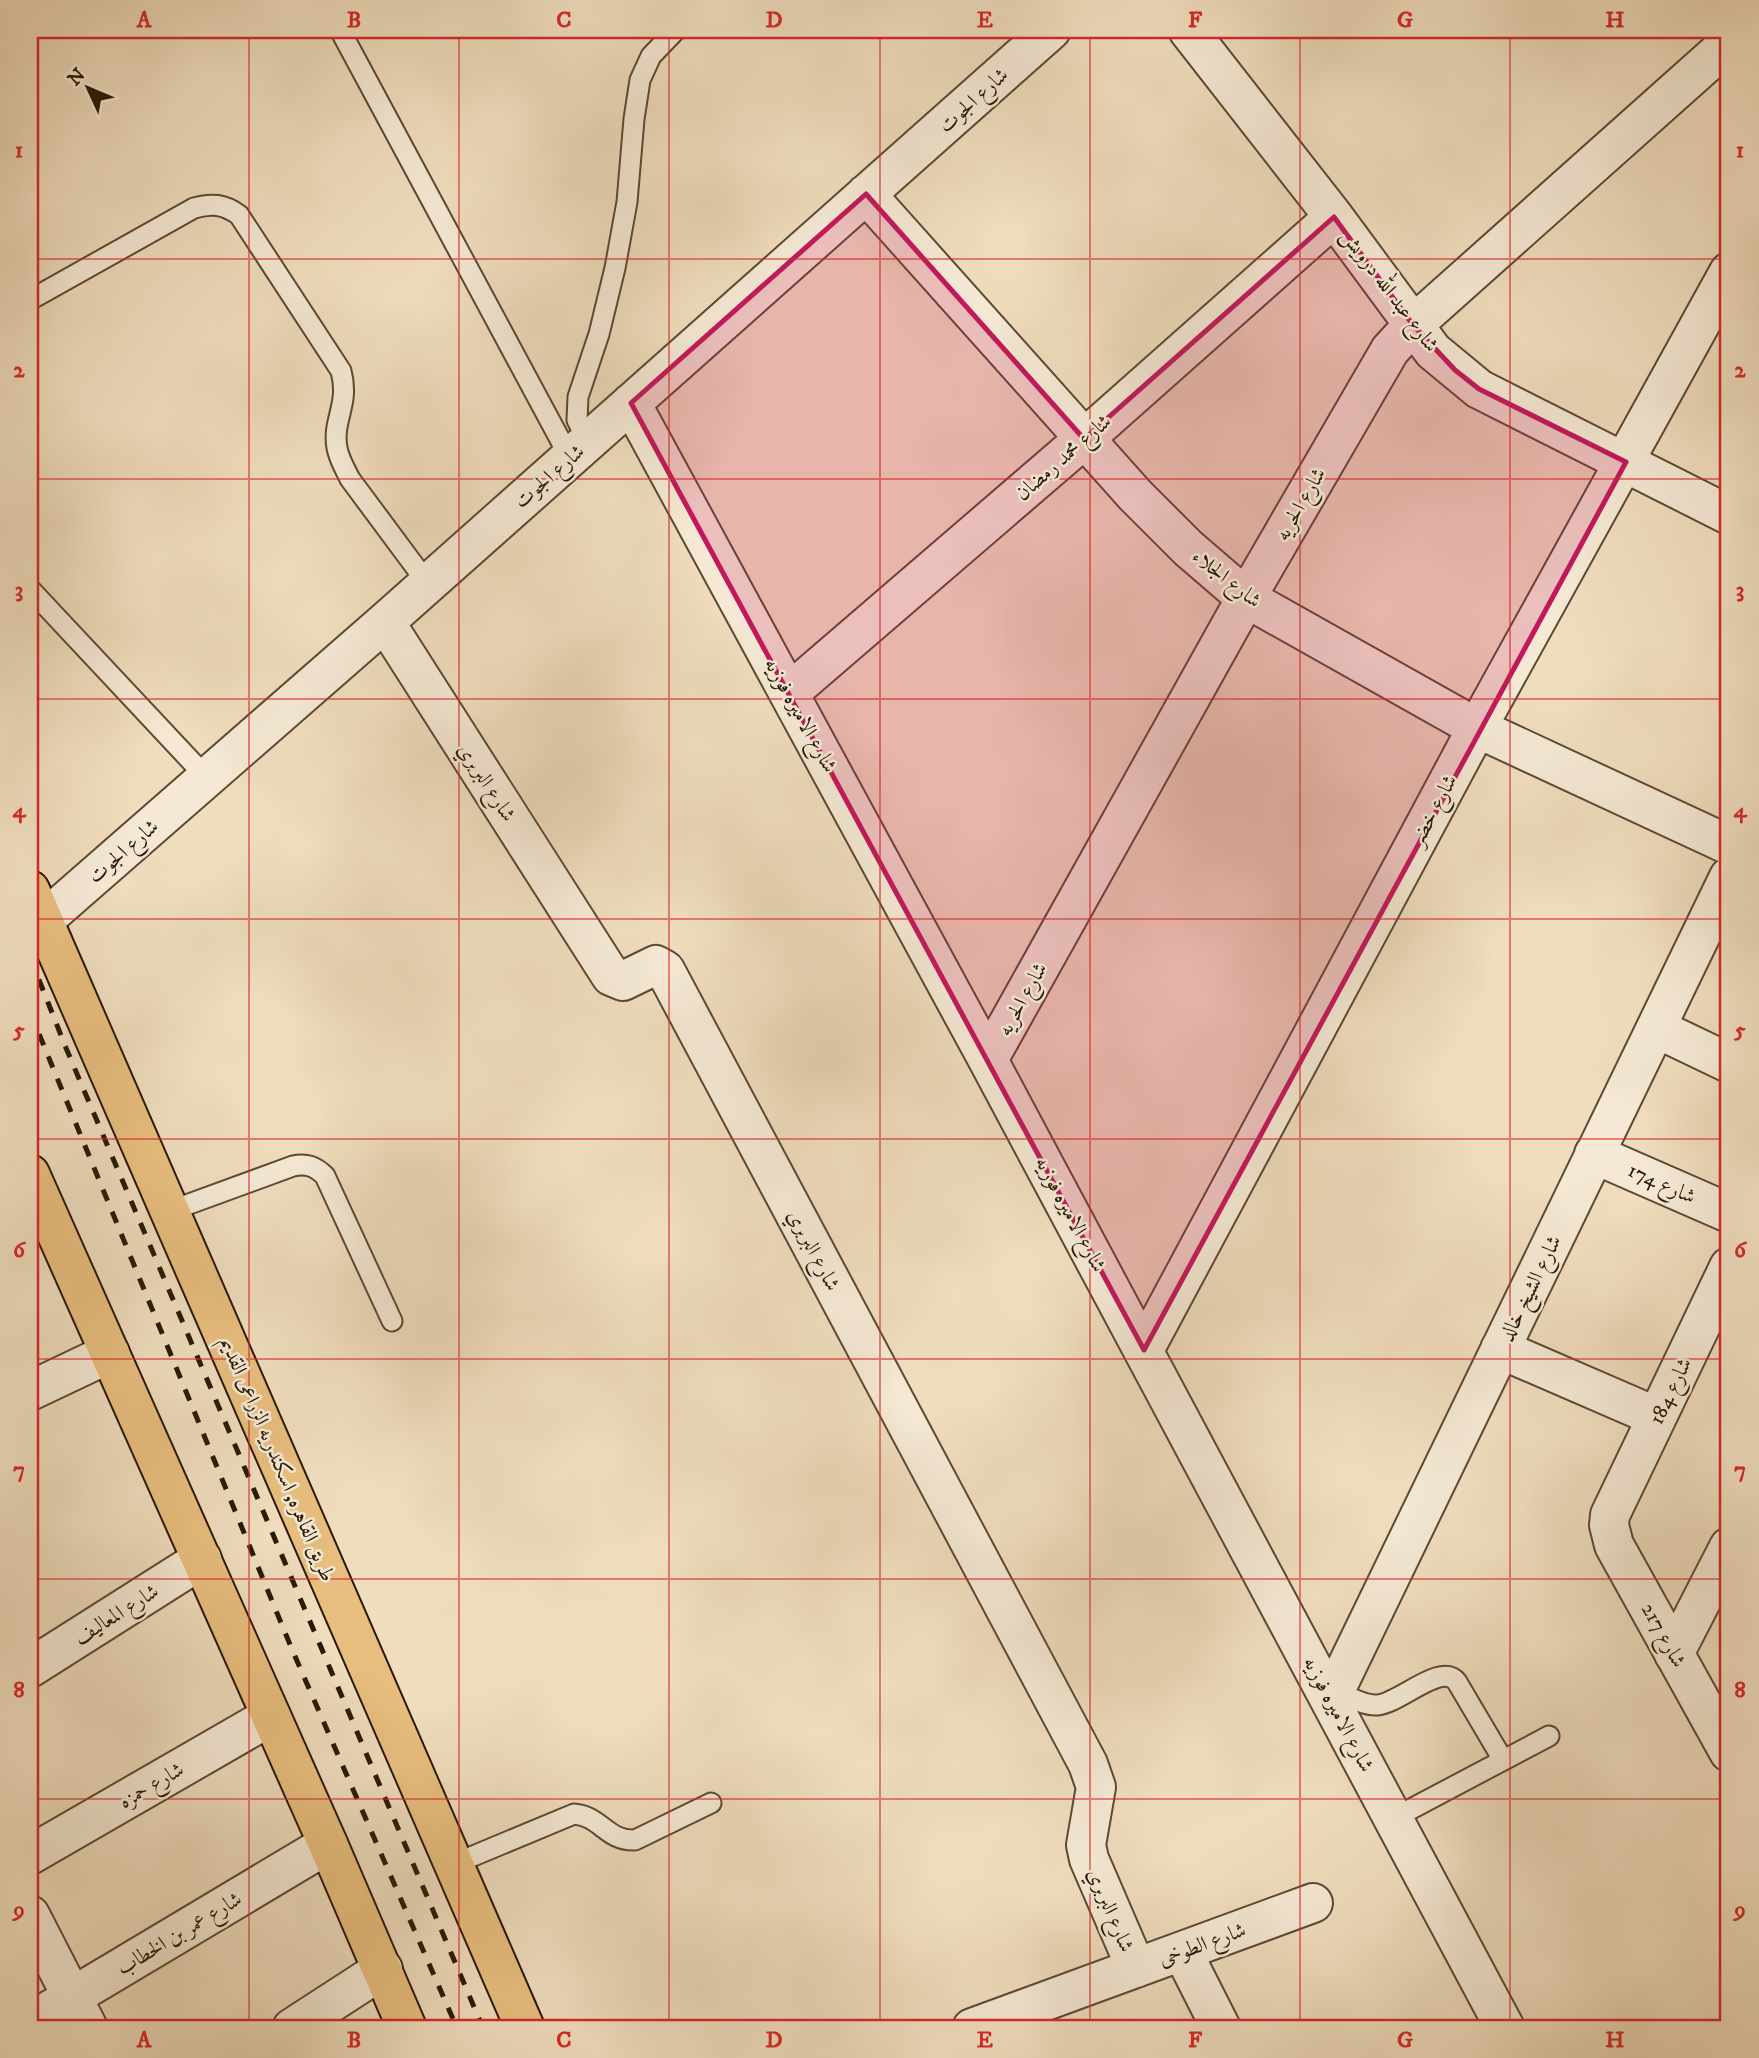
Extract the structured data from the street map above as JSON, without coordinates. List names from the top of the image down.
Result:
{
  "streets": {
    "main road": ["طريق القاهره, اسكندريه الزراعى القديم"],
    "street": [
      "شارع الجوت",
      "شارع عبد الله درويش",
      "شارع محمد رمضان",
      "شارع الحريه",
      "شارع الجلاء",
      "شارع الاميره فوزيه",
      "شارع البربري",
      "شارع خضر",
      "شارع 174",
      "شارع الشيخ خالد",
      "شارع 184",
      "شارع المعاليف",
      "شارع 217",
      "شارع حمزه",
      "شارع عمر بن الخطاب",
      "شارع الطوخى"
    ]
  },
  "crossings": [
    ["شارع الجوت", "شارع الجلاء"],
    ["شارع الجوت", "شارع الاميره فوزيه"],
    ["شارع الجوت", "شارع البربري"],
    ["شارع الجوت", "طريق القاهره, اسكندريه الزراعى القديم"],
    ["شارع عبد الله درويش", "شارع محمد رمضان"],
    ["شارع عبد الله درويش", "شارع الحريه"],
    ["شارع عبد الله درويش", "شارع خضر"],
    ["شارع محمد رمضان", "شارع الجلاء"],
    ["شارع محمد رمضان", "شارع الاميره فوزيه"],
    ["شارع الحريه", "شارع الجلاء"],
    ["شارع الحريه", "شارع الاميره فوزيه"],
    ["شارع الجلاء", "شارع خضر"],
    ["شارع الاميره فوزيه", "شارع خضر"],
    ["شارع الاميره فوزيه", "شارع الشيخ خالد"],
    ["شارع البربري", "شارع الطوخى"],
    ["شارع 174", "شارع الشيخ خالد"],
    ["شارع 184", "شارع 217"]
  ],
  "north": "top left",
  "grid": {
    "columns": [
      "A",
      "B",
      "C",
      "D",
      "E",
      "F",
      "G",
      "H"
    ],
    "rows": [
      "1",
      "2",
      "3",
      "4",
      "5",
      "6",
      "7",
      "8",
      "9"
    ]
  }
}
